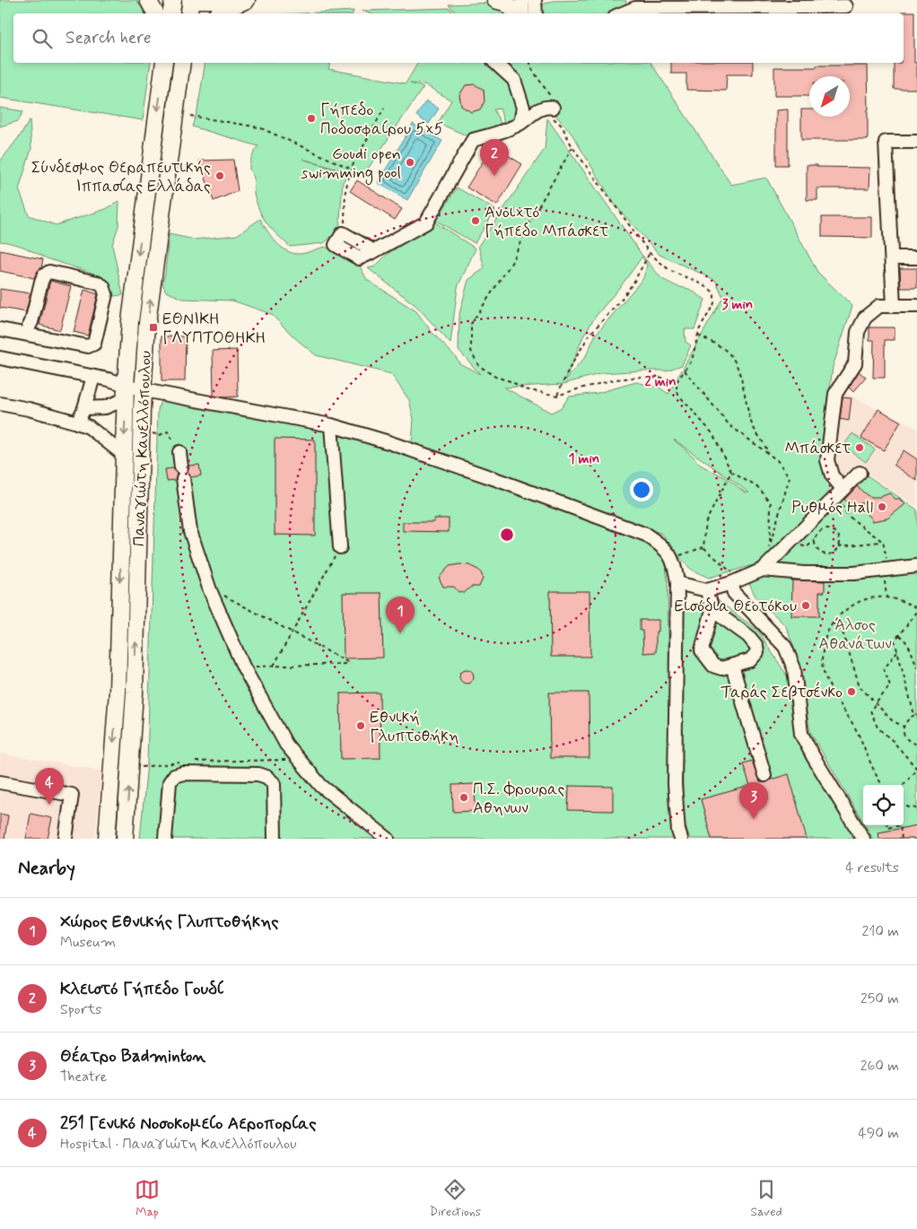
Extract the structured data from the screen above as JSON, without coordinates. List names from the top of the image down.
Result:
{
  "streets": {
    "main road": ["Παναγιώτη Κανελλόπουλου"]
  },
  "parks": ["Άλσος Αθανάτων"],
  "places": {
    "other": [
      "Γήπεδο Ποδοσφαίρου 5χ5",
      "Goudi open swimming pool",
      "Σύνδεσμος Θεραπευτικής Ιππασίας Ελλάδας",
      "Ανοιχτό Γήπεδο Μπάσκετ",
      "Μπάσκετ",
      "Ρυθμός Hall",
      "Εισόδια Θεοτόκου",
      "Ταράς Σεβτσένκο",
      "Εθνική Γλυπτοθήκη",
      "Π.Σ. Φρουρας Αθηνων"
    ],
    "transit": ["ΕΘΝΙΚΗ ΓΛΥΠΤΟΘΗΚΗ"]
  },
  "north": "bottom left",
  "page": {
    "search": "Search here",
    "pins": [
      "2",
      "1",
      "4",
      "3"
    ],
    "heading": ["Nearby", "4 results"],
    "list": [
      {
        "mark": "1",
        "name": "Χώρος Εθνικής Γλυπτοθήκης",
        "note": "Museum",
        "value": "210 m"
      },
      {
        "mark": "2",
        "name": "Κλειστό Γήπεδο Γουδί",
        "note": "Sports",
        "value": "250 m"
      },
      {
        "mark": "3",
        "name": "Θέατρο Badminton",
        "note": "Theatre",
        "value": "260 m"
      },
      {
        "mark": "4",
        "name": "251 Γενικό Νοσοκομείο Αεροπορίας",
        "note": "Hospital · Παναγιώτη Κανελλόπουλου",
        "value": "490 m"
      }
    ],
    "nav": ["Map", "Directions", "Saved"]
  },
  "rings": ["3 min", "2 min", "1 min"]
}
